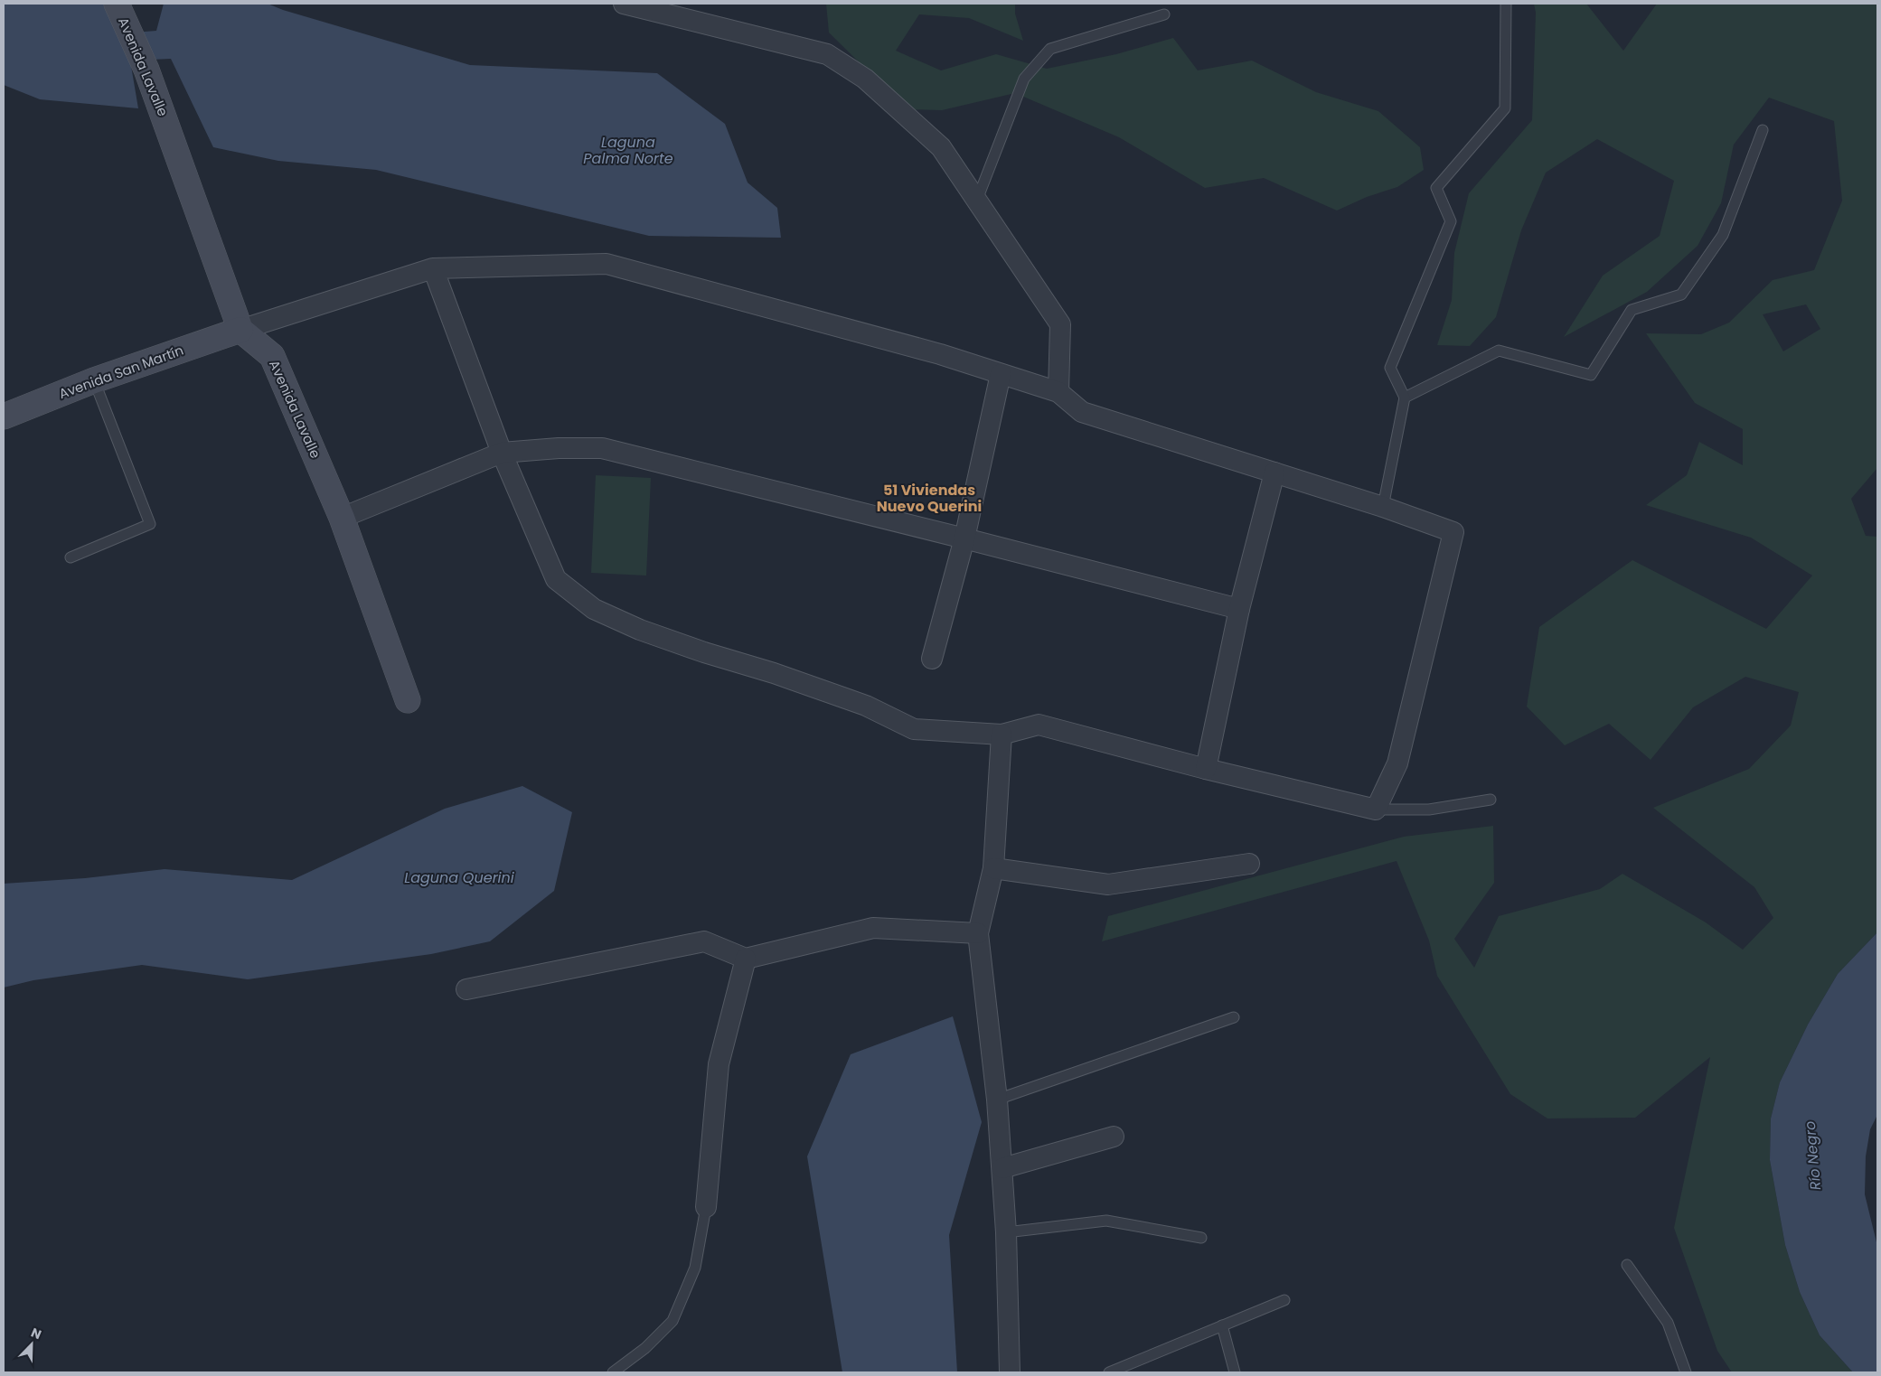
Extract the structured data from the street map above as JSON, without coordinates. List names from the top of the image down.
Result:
{
  "streets": {
    "street": ["Avenida Lavalle", "Avenida San Martín"]
  },
  "crossings": [
    ["Avenida Lavalle", "Avenida San Martín"]
  ],
  "districts": ["51 Viviendas Nuevo Querini"],
  "water": ["Laguna Palma Norte", "Laguna Querini", "Río Negro"],
  "north": "top right"
}
